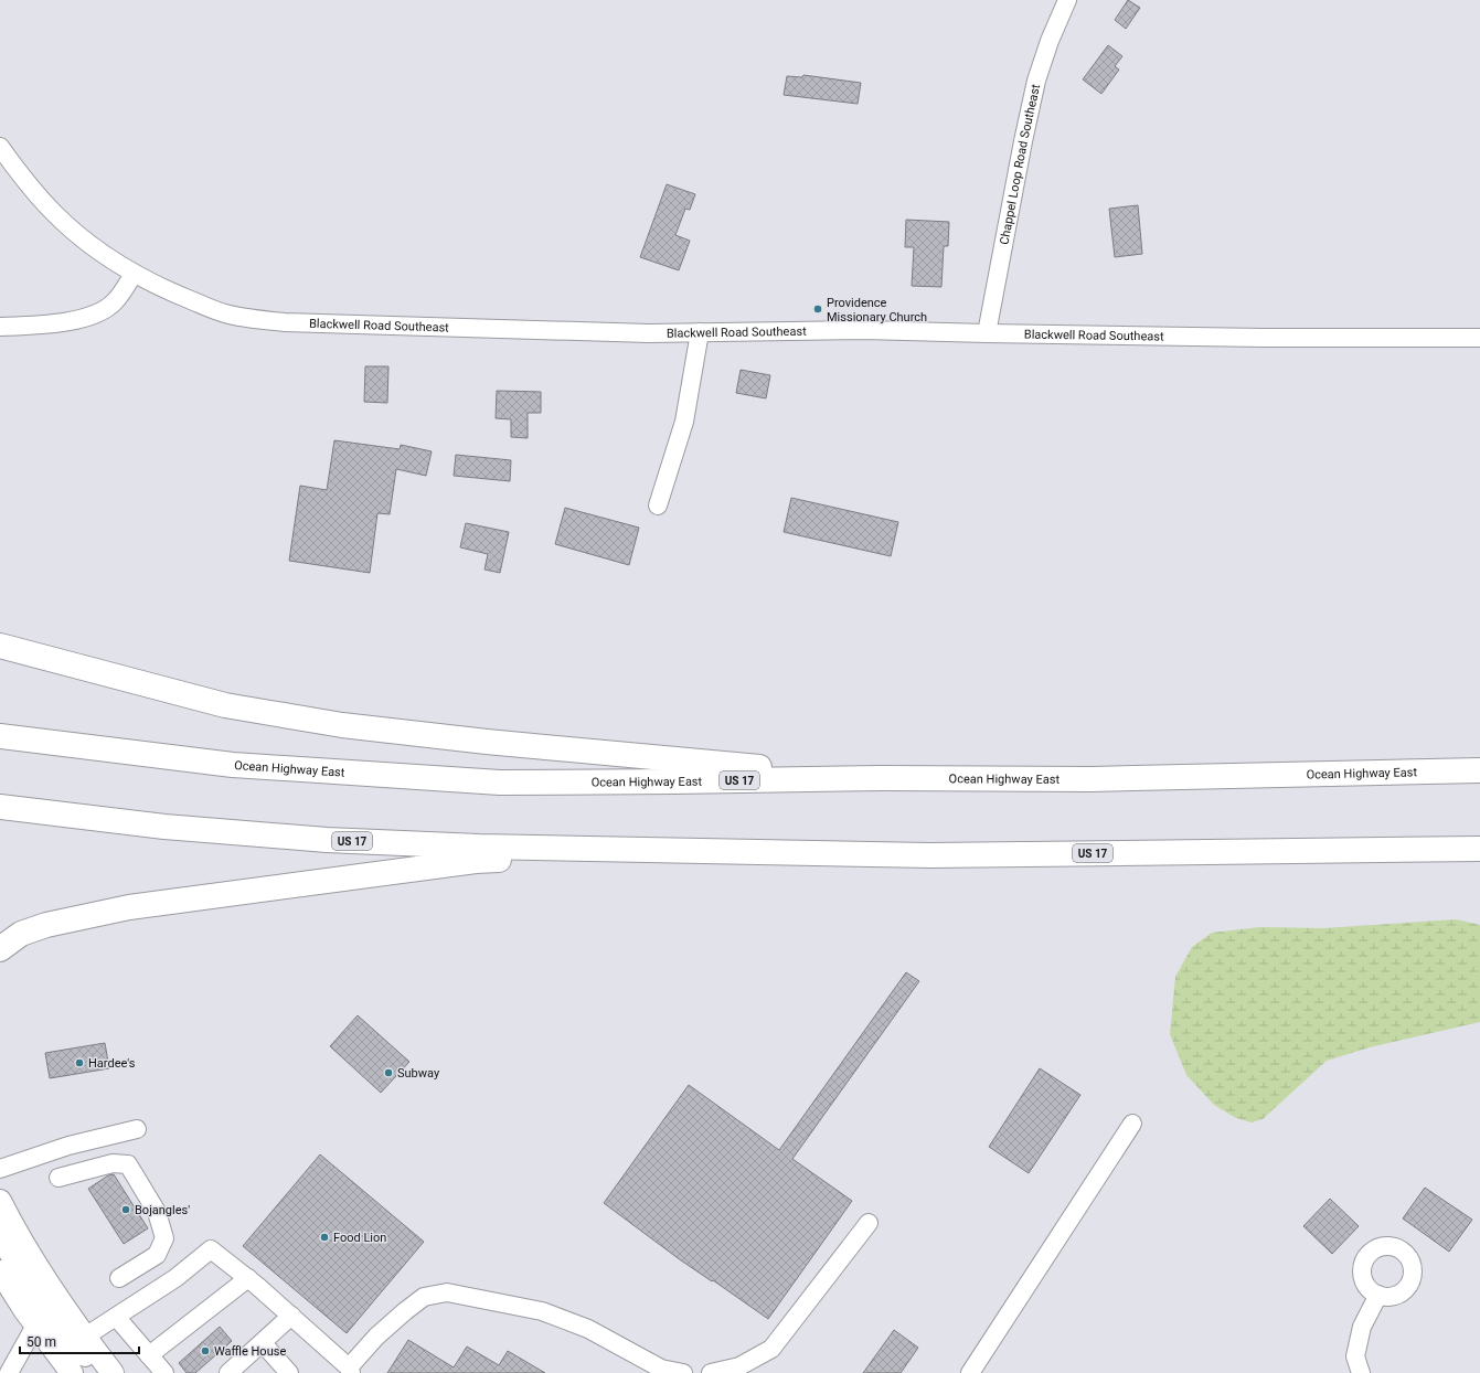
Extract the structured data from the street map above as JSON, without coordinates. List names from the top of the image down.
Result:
{
  "streets": {
    "highway": ["Ocean Highway East", "US 17"],
    "street": ["Chappel Loop Road Southeast", "Blackwell Road Southeast"]
  },
  "crossings": [
    ["Chappel Loop Road Southeast", "Blackwell Road Southeast"]
  ],
  "places": [
    "Providence Missionary Church",
    "Hardee's",
    "Subway",
    "Bojangles'",
    "Food Lion",
    "Waffle House"
  ],
  "scale_bar": "50 m"
}
